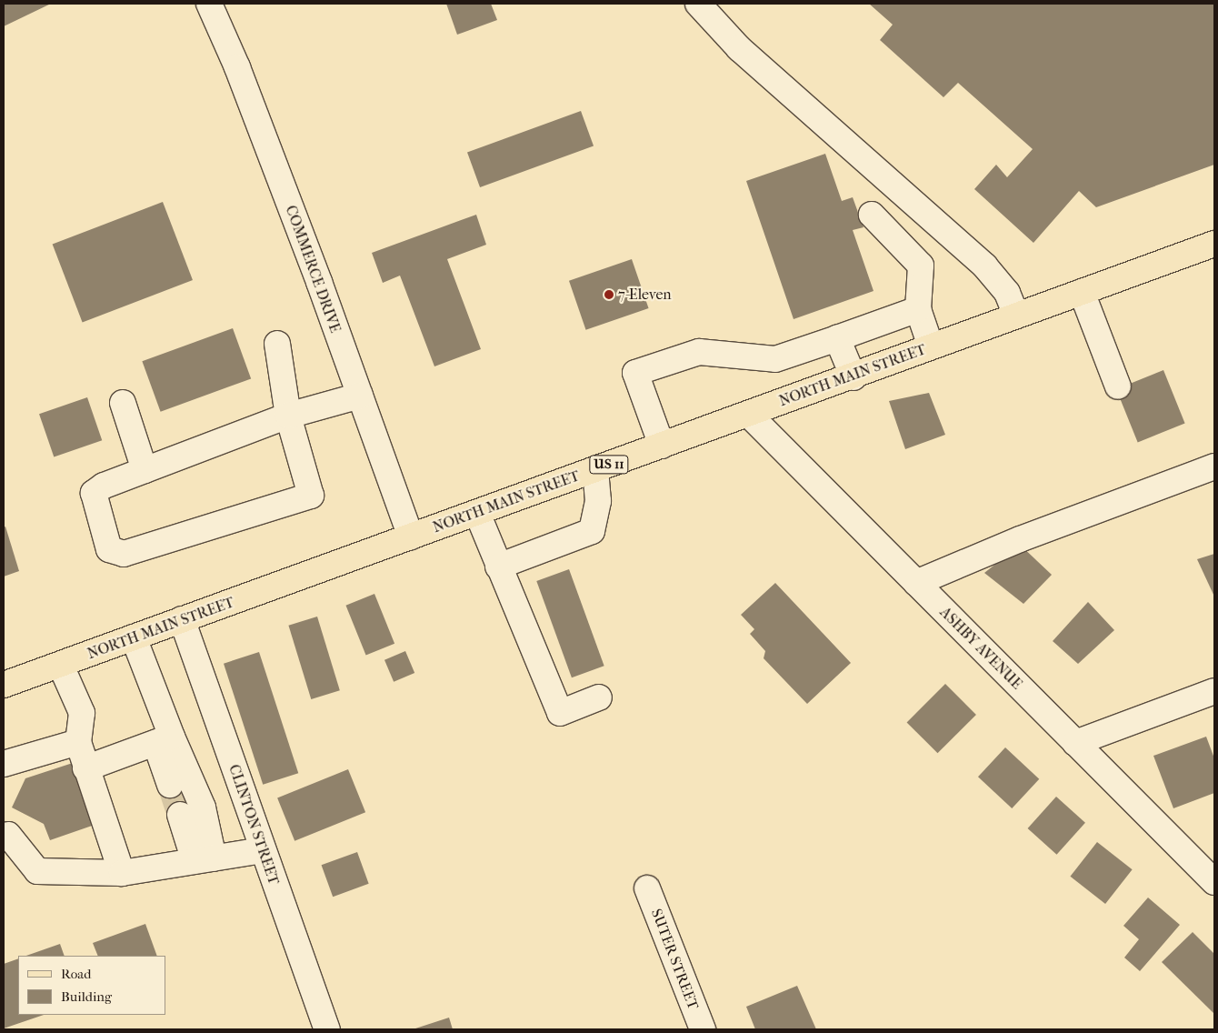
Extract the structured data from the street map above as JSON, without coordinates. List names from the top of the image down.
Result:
{
  "streets": {
    "main road": ["NORTH MAIN STREET", "US 11"],
    "street": [
      "COMMERCE DRIVE",
      "ASHBY AVENUE",
      "CLINTON STREET",
      "SUTER STREET"
    ]
  },
  "crossings": [
    ["COMMERCE DRIVE", "NORTH MAIN STREET"],
    ["NORTH MAIN STREET", "ASHBY AVENUE"],
    ["NORTH MAIN STREET", "CLINTON STREET"]
  ],
  "places": ["7-Eleven"],
  "legend": ["Road", "Building"]
}
